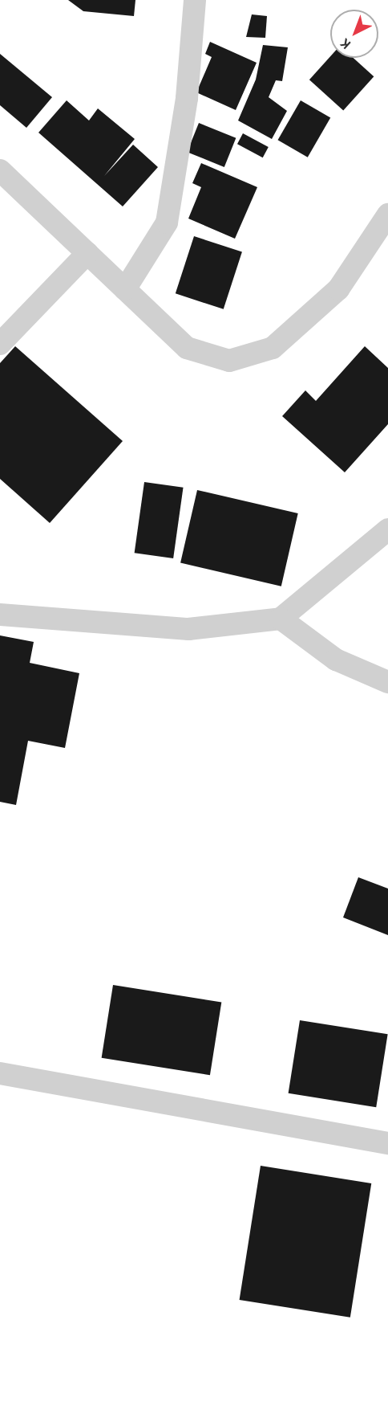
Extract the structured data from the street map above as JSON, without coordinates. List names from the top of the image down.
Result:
{
  "north": "bottom left"
}
